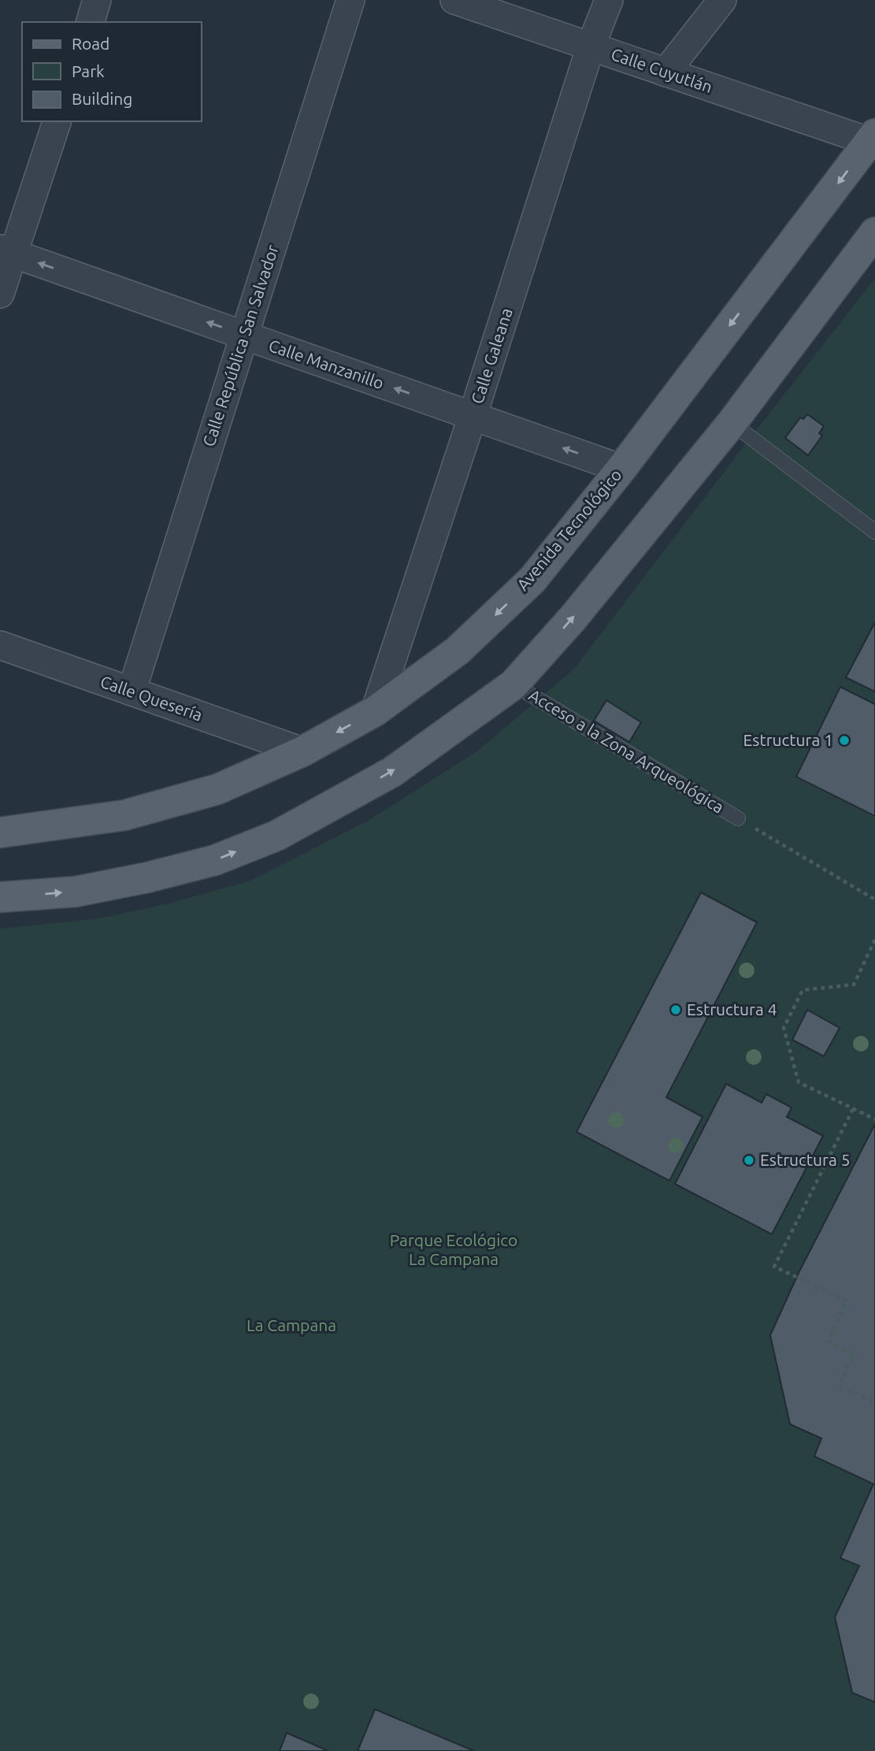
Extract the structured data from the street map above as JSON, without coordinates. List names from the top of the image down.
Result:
{
  "streets": {
    "main road": ["Avenida Tecnológico"],
    "street": [
      "Calle Cuyutlán",
      "Calle República San Salvador",
      "Calle Galeana",
      "Calle Manzanillo",
      "Calle Quesería"
    ],
    "lane": ["Acceso a la Zona Arqueológica"]
  },
  "crossings": [
    ["Calle Cuyutlán", "Calle Galeana"],
    ["Calle Cuyutlán", "Avenida Tecnológico"],
    ["Calle República San Salvador", "Calle Manzanillo"],
    ["Calle República San Salvador", "Calle Quesería"],
    ["Calle Galeana", "Calle Manzanillo"],
    ["Calle Galeana", "Avenida Tecnológico"],
    ["Calle Manzanillo", "Avenida Tecnológico"],
    ["Avenida Tecnológico", "Calle Quesería"]
  ],
  "one_way": ["Calle Manzanillo"],
  "parks": ["Parque Ecológico La Campana", "La Campana"],
  "places": ["Estructura 1", "Estructura 4", "Estructura 5"],
  "legend": ["Road", "Park", "Building"]
}
